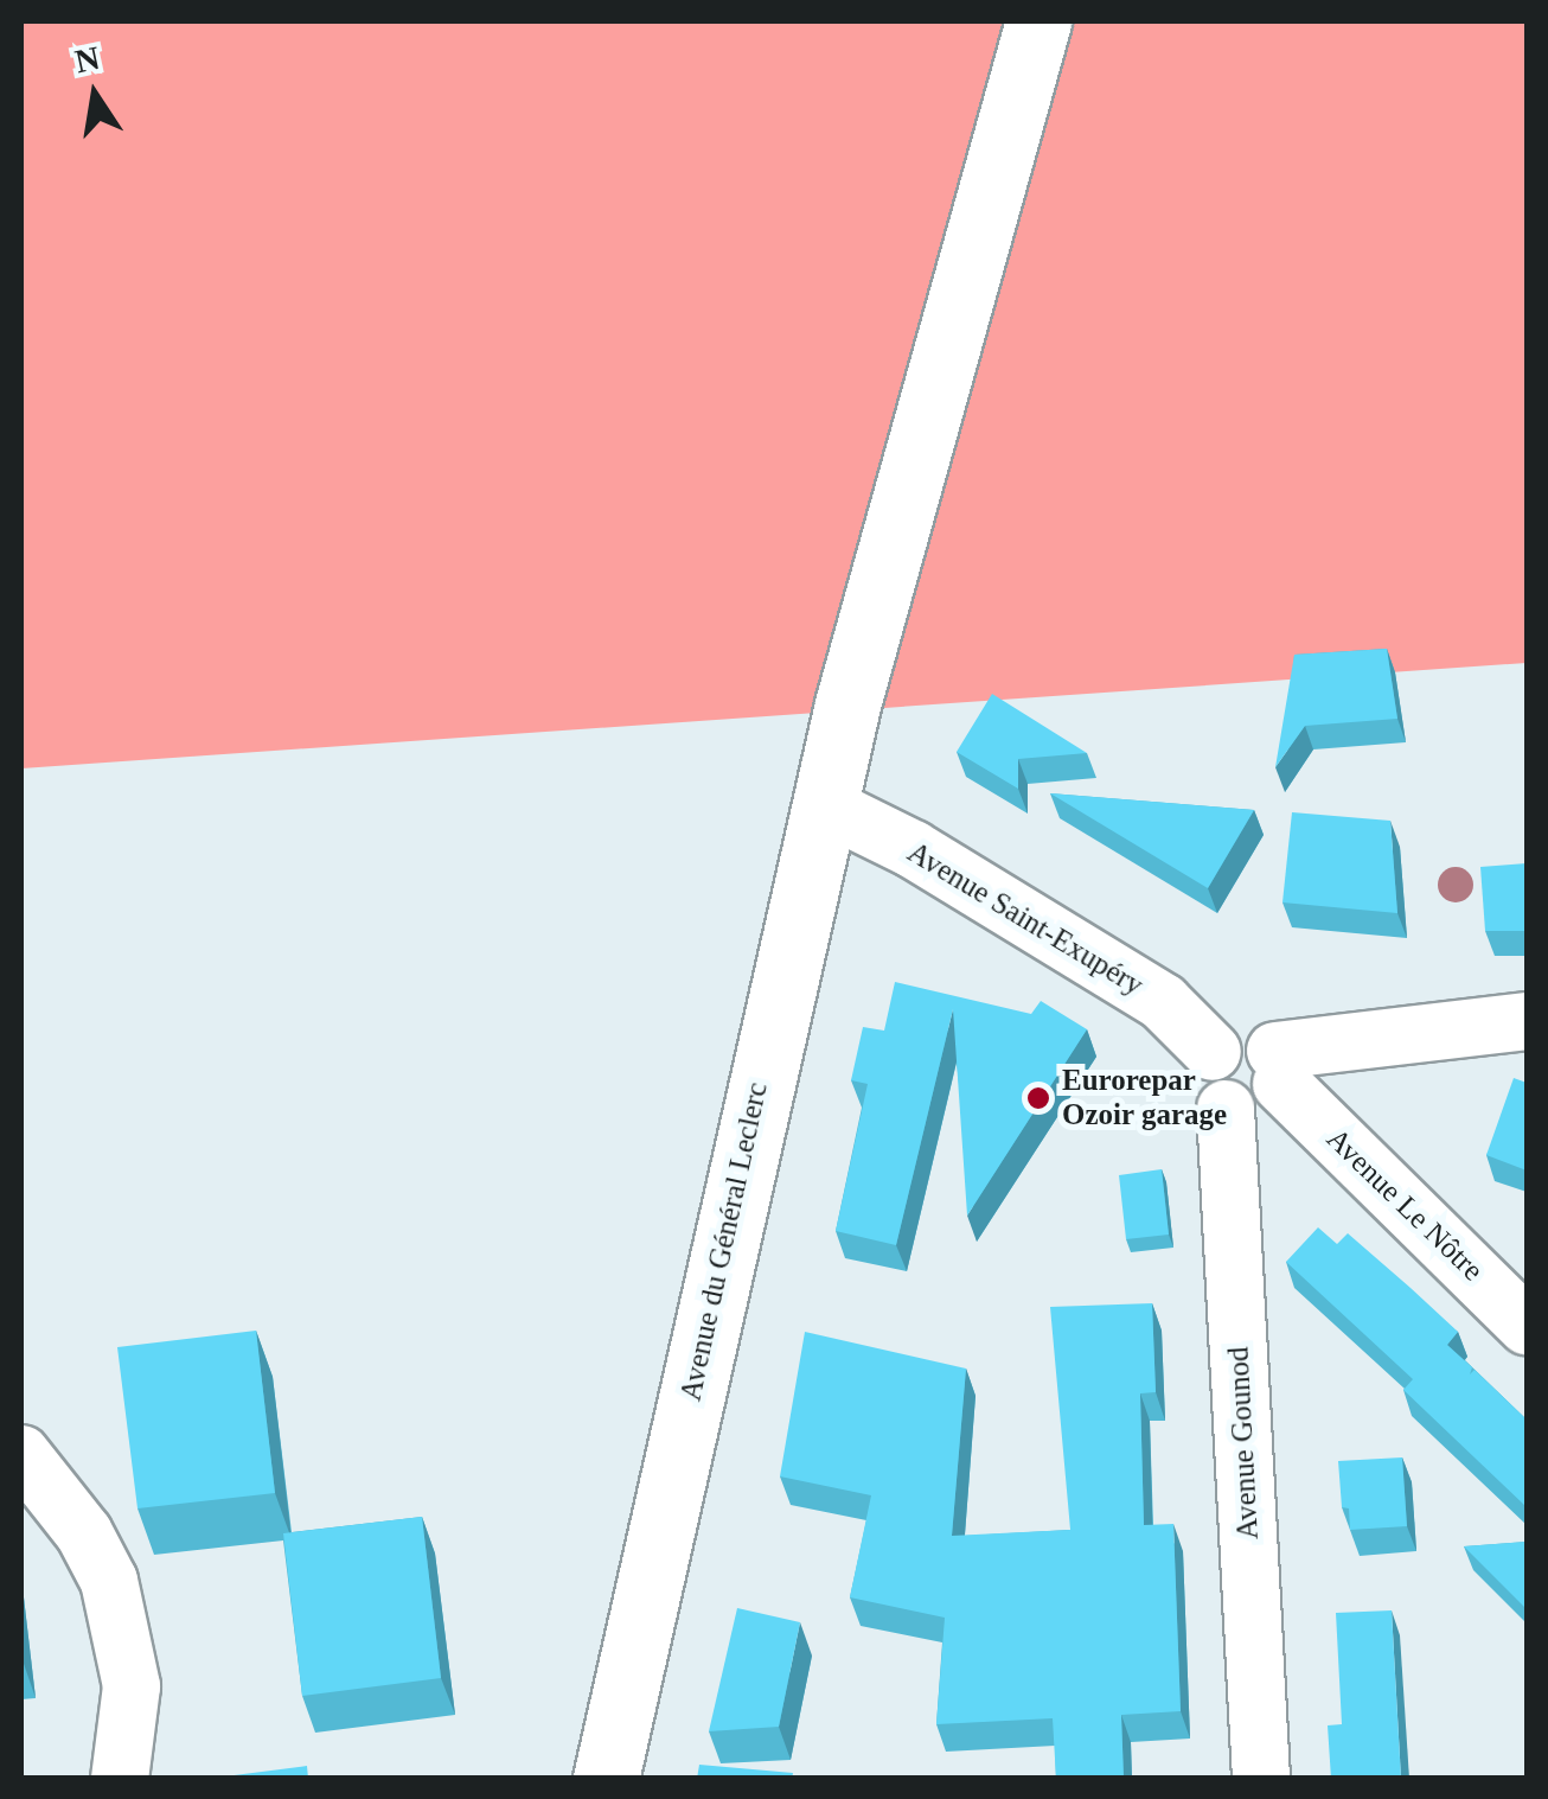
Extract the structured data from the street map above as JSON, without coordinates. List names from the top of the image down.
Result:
{
  "streets": {
    "street": [
      "Avenue Saint-Exupéry",
      "Avenue Le Nôtre",
      "Avenue du Général Leclerc",
      "Avenue Gounod"
    ]
  },
  "crossings": [
    ["Avenue Saint-Exupéry", "Avenue Le Nôtre"],
    ["Avenue Saint-Exupéry", "Avenue du Général Leclerc"],
    ["Avenue Saint-Exupéry", "Avenue Gounod"],
    ["Avenue Le Nôtre", "Avenue Gounod"]
  ],
  "places": ["Eurorepar Ozoir garage"],
  "north": "top"
}
